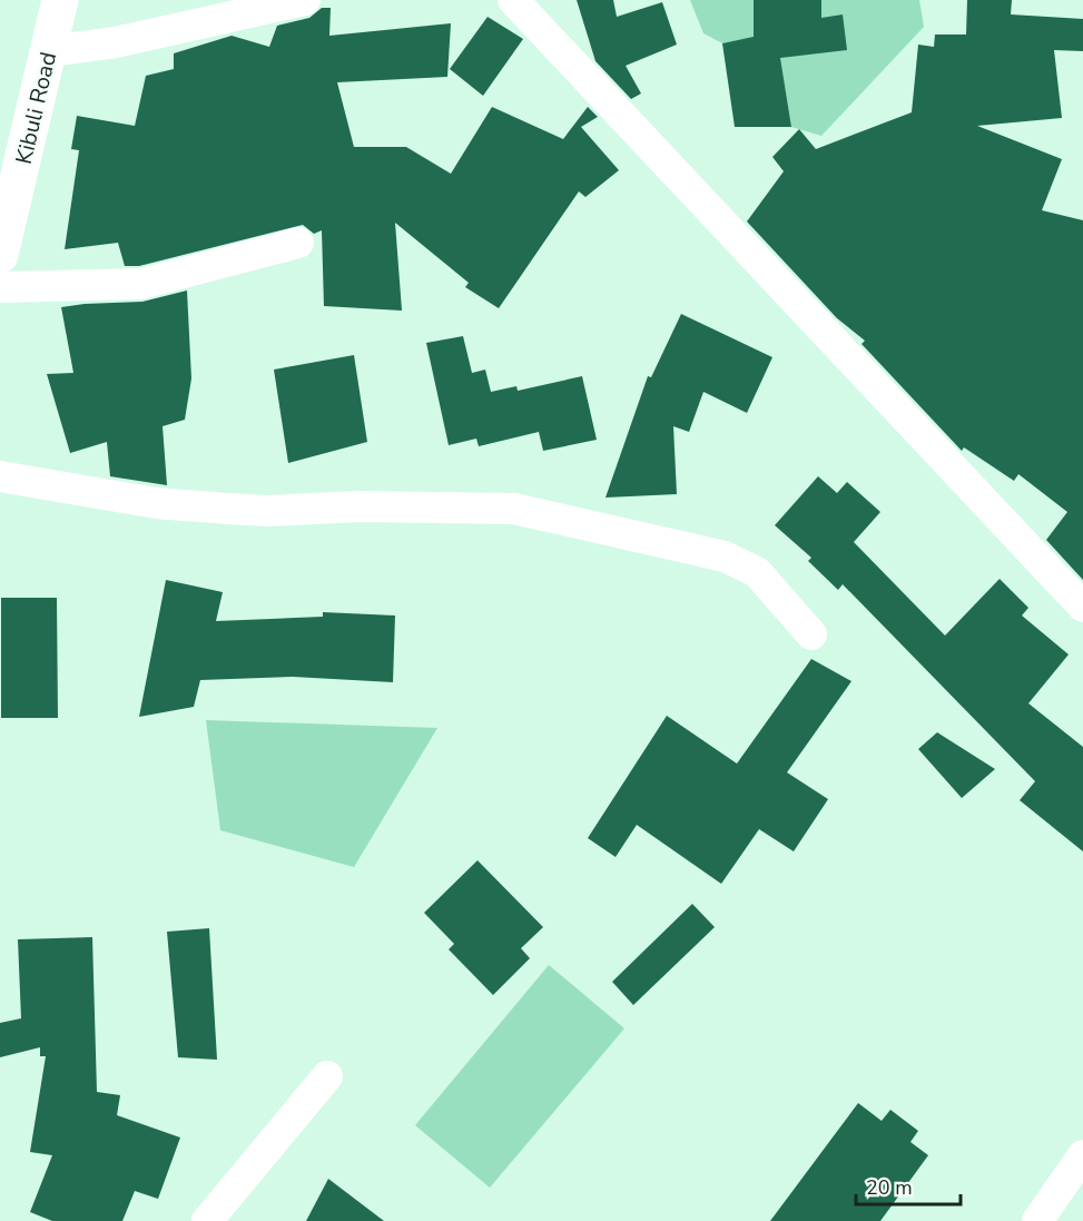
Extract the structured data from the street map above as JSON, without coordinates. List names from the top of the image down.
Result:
{
  "streets": {
    "street": ["Kibuli Road"]
  },
  "scale_bar": "20 m"
}
